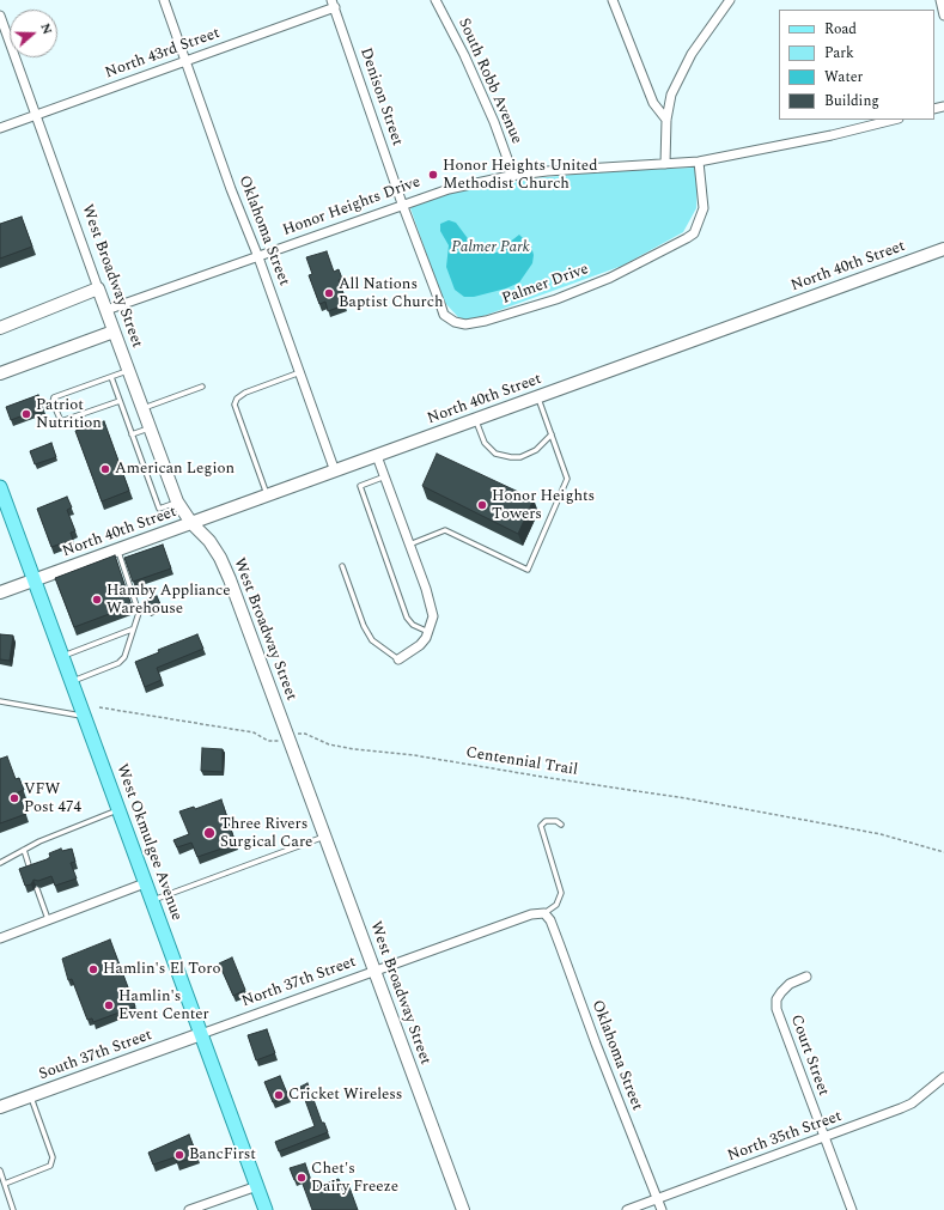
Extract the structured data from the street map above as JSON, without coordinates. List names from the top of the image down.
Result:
{
  "streets": {
    "main road": ["West Okmulgee Avenue"],
    "street": [
      "North 43rd Street",
      "South Robb Avenue",
      "Denison Street",
      "Honor Heights Drive",
      "Oklahoma Street",
      "North 40th Street",
      "West Broadway Street",
      "Palmer Drive",
      "North 37th Street",
      "South 37th Street",
      "Court Street",
      "North 35th Street"
    ],
    "path": ["Centennial Trail"]
  },
  "crossings": [
    ["North 43rd Street", "Denison Street"],
    ["North 43rd Street", "Oklahoma Street"],
    ["North 43rd Street", "West Broadway Street"],
    ["South Robb Avenue", "Honor Heights Drive"],
    ["Denison Street", "Honor Heights Drive"],
    ["Denison Street", "Palmer Drive"],
    ["Honor Heights Drive", "Oklahoma Street"],
    ["Honor Heights Drive", "West Broadway Street"],
    ["Honor Heights Drive", "Palmer Drive"],
    ["Oklahoma Street", "North 40th Street"],
    ["Oklahoma Street", "North 37th Street"],
    ["Oklahoma Street", "North 35th Street"],
    ["North 40th Street", "West Broadway Street"],
    ["North 40th Street", "West Okmulgee Avenue"],
    ["West Broadway Street", "Centennial Trail"],
    ["West Broadway Street", "North 37th Street"],
    ["West Okmulgee Avenue", "North 37th Street"],
    ["West Okmulgee Avenue", "South 37th Street"],
    ["North 37th Street", "South 37th Street"],
    ["Court Street", "North 35th Street"]
  ],
  "parks": ["Palmer Park"],
  "places": [
    "Honor Heights United Methodist Church",
    "All Nations Baptist Church",
    "Patriot Nutrition",
    "American Legion",
    "Honor Heights Towers",
    "Hamby Appliance Warehouse",
    "VFW Post 474",
    "Three Rivers Surgical Care",
    "Hamlin's El Toro",
    "Hamlin's Event Center",
    "Cricket Wireless",
    "BancFirst",
    "Chet's Dairy Freeze"
  ],
  "legend": [
    "Road",
    "Park",
    "Water",
    "Building"
  ],
  "north": "right"
}
